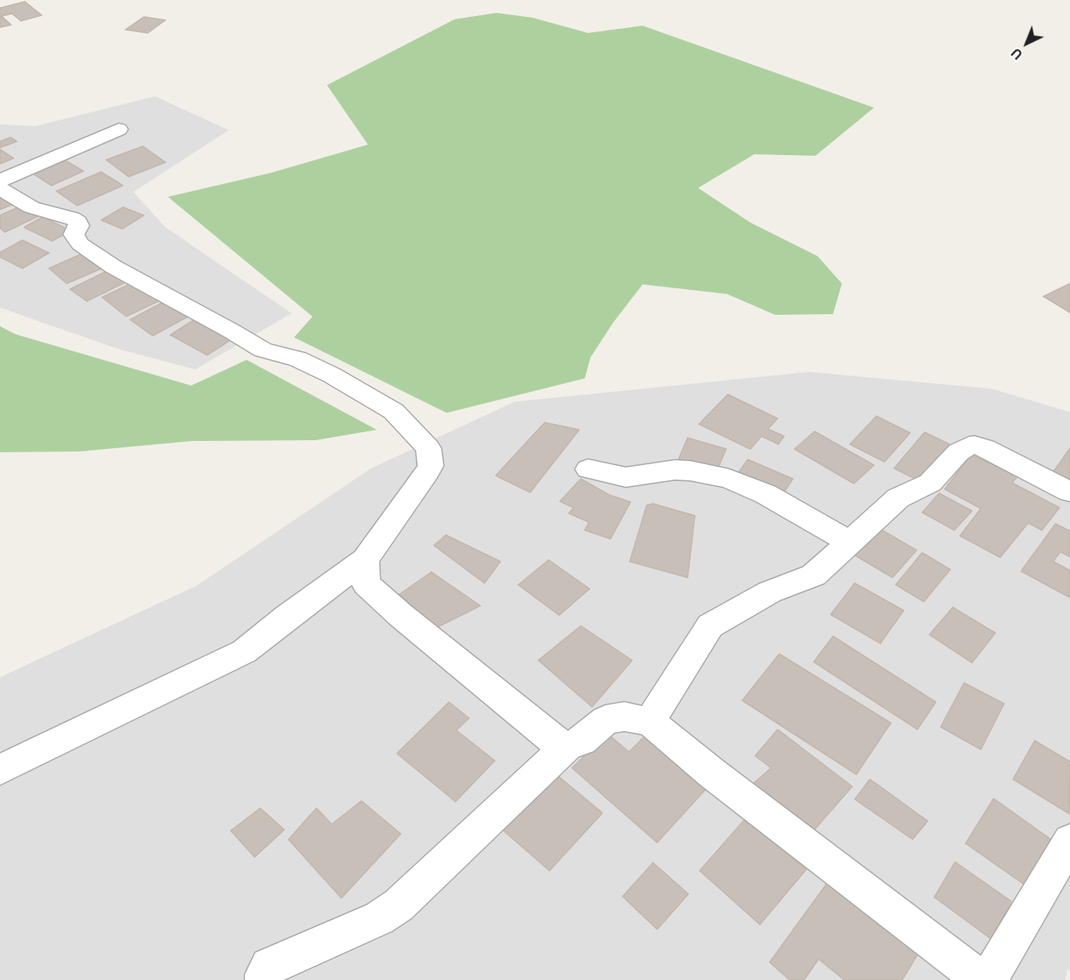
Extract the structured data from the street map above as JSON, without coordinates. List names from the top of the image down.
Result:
{
  "north": "bottom left"
}
